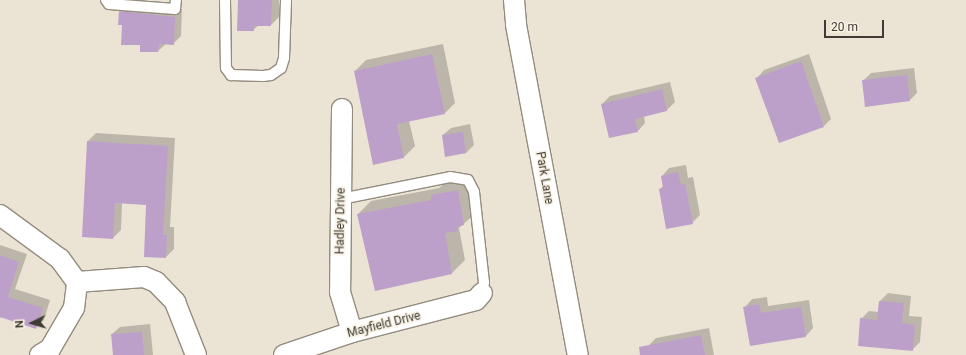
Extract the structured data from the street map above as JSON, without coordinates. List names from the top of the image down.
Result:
{
  "streets": {
    "street": ["Park Lane", "Hadley Drive", "Mayfield Drive"]
  },
  "crossings": [
    ["Hadley Drive", "Mayfield Drive"]
  ],
  "scale_bar": "20 m",
  "north": "left"
}
